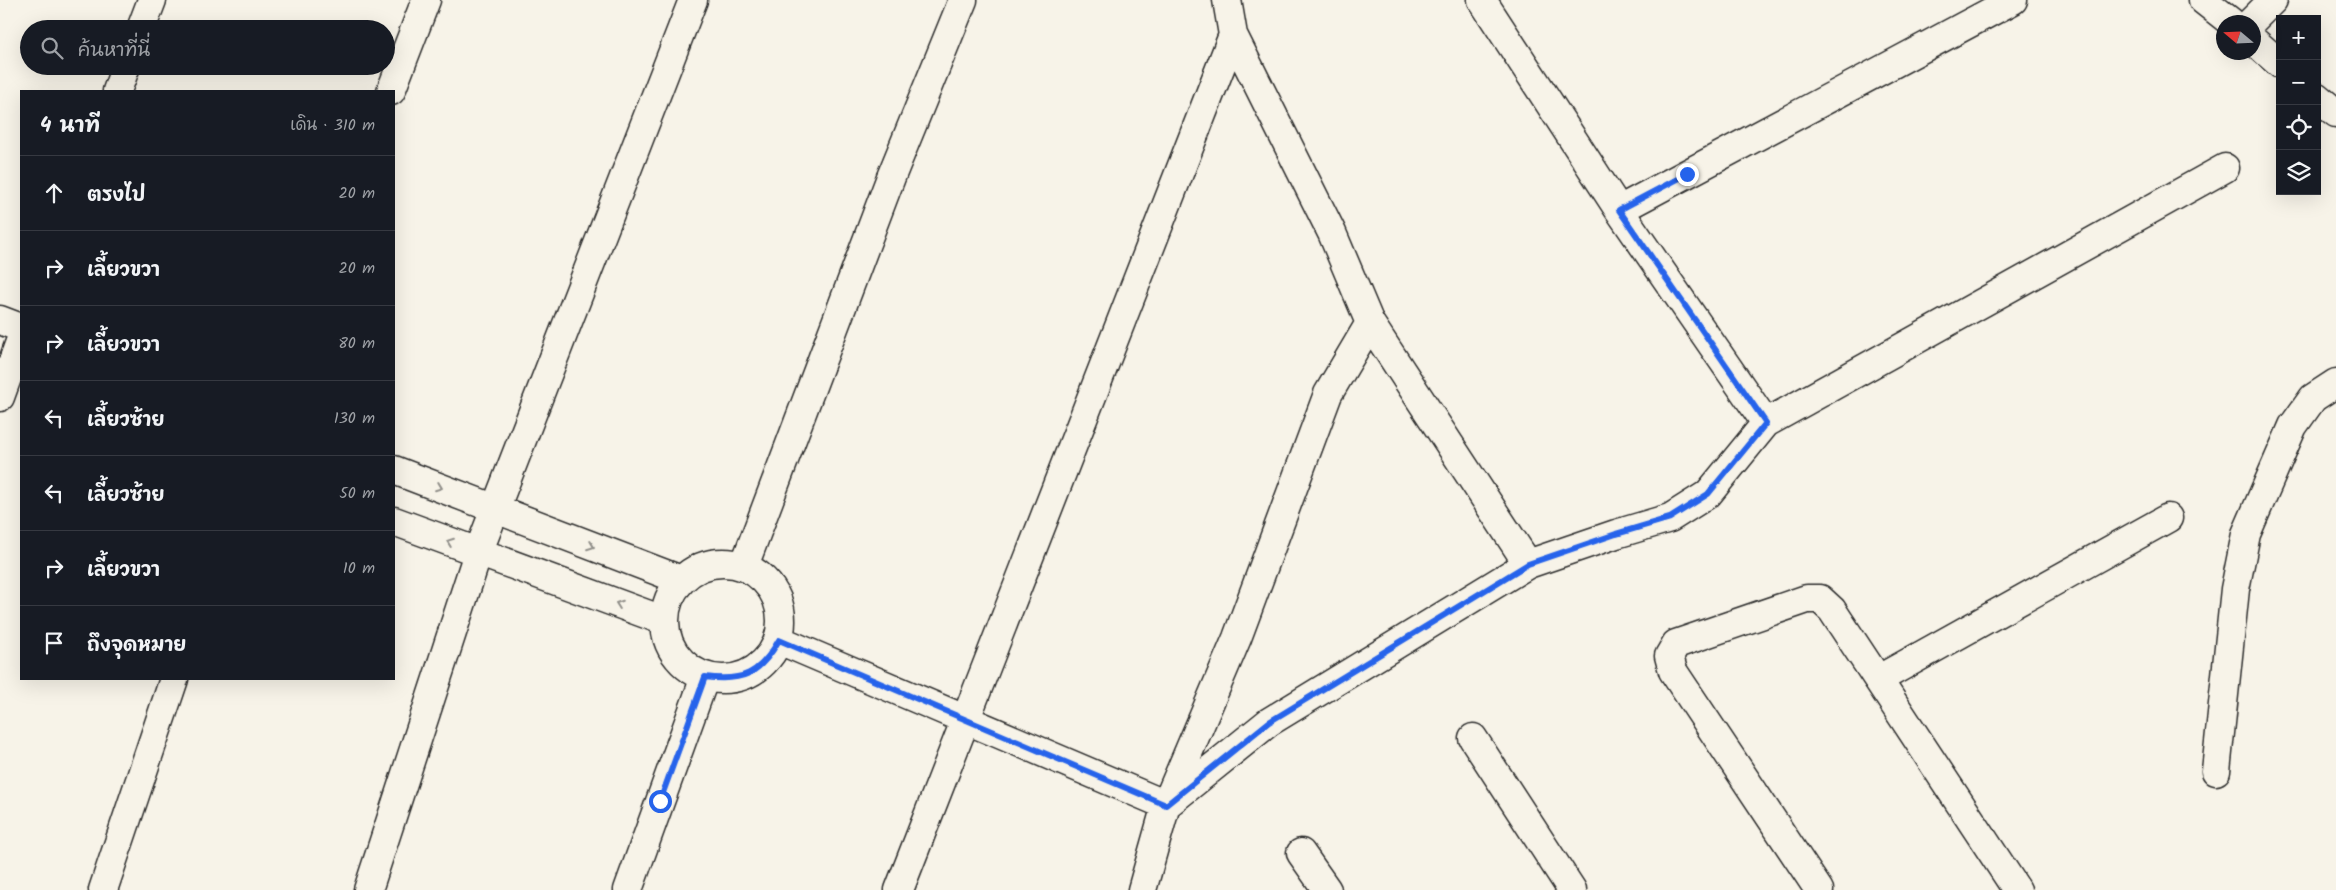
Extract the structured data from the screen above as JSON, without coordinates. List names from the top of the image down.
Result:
{
  "north": "left",
  "page": {
    "map_buttons": ["+", "−"],
    "search": "ค้นหาที่นี่",
    "heading": ["4 นาที", "เดิน · 310 m"],
    "list": [
      ["ตรงไป", "20 m"],
      ["เลี้ยวขวา", "20 m"],
      ["เลี้ยวขวา", "80 m"],
      ["เลี้ยวซ้าย", "130 m"],
      ["เลี้ยวซ้าย", "50 m"],
      ["เลี้ยวขวา", "10 m"],
      "ถึงจุดหมาย"
    ]
  }
}
